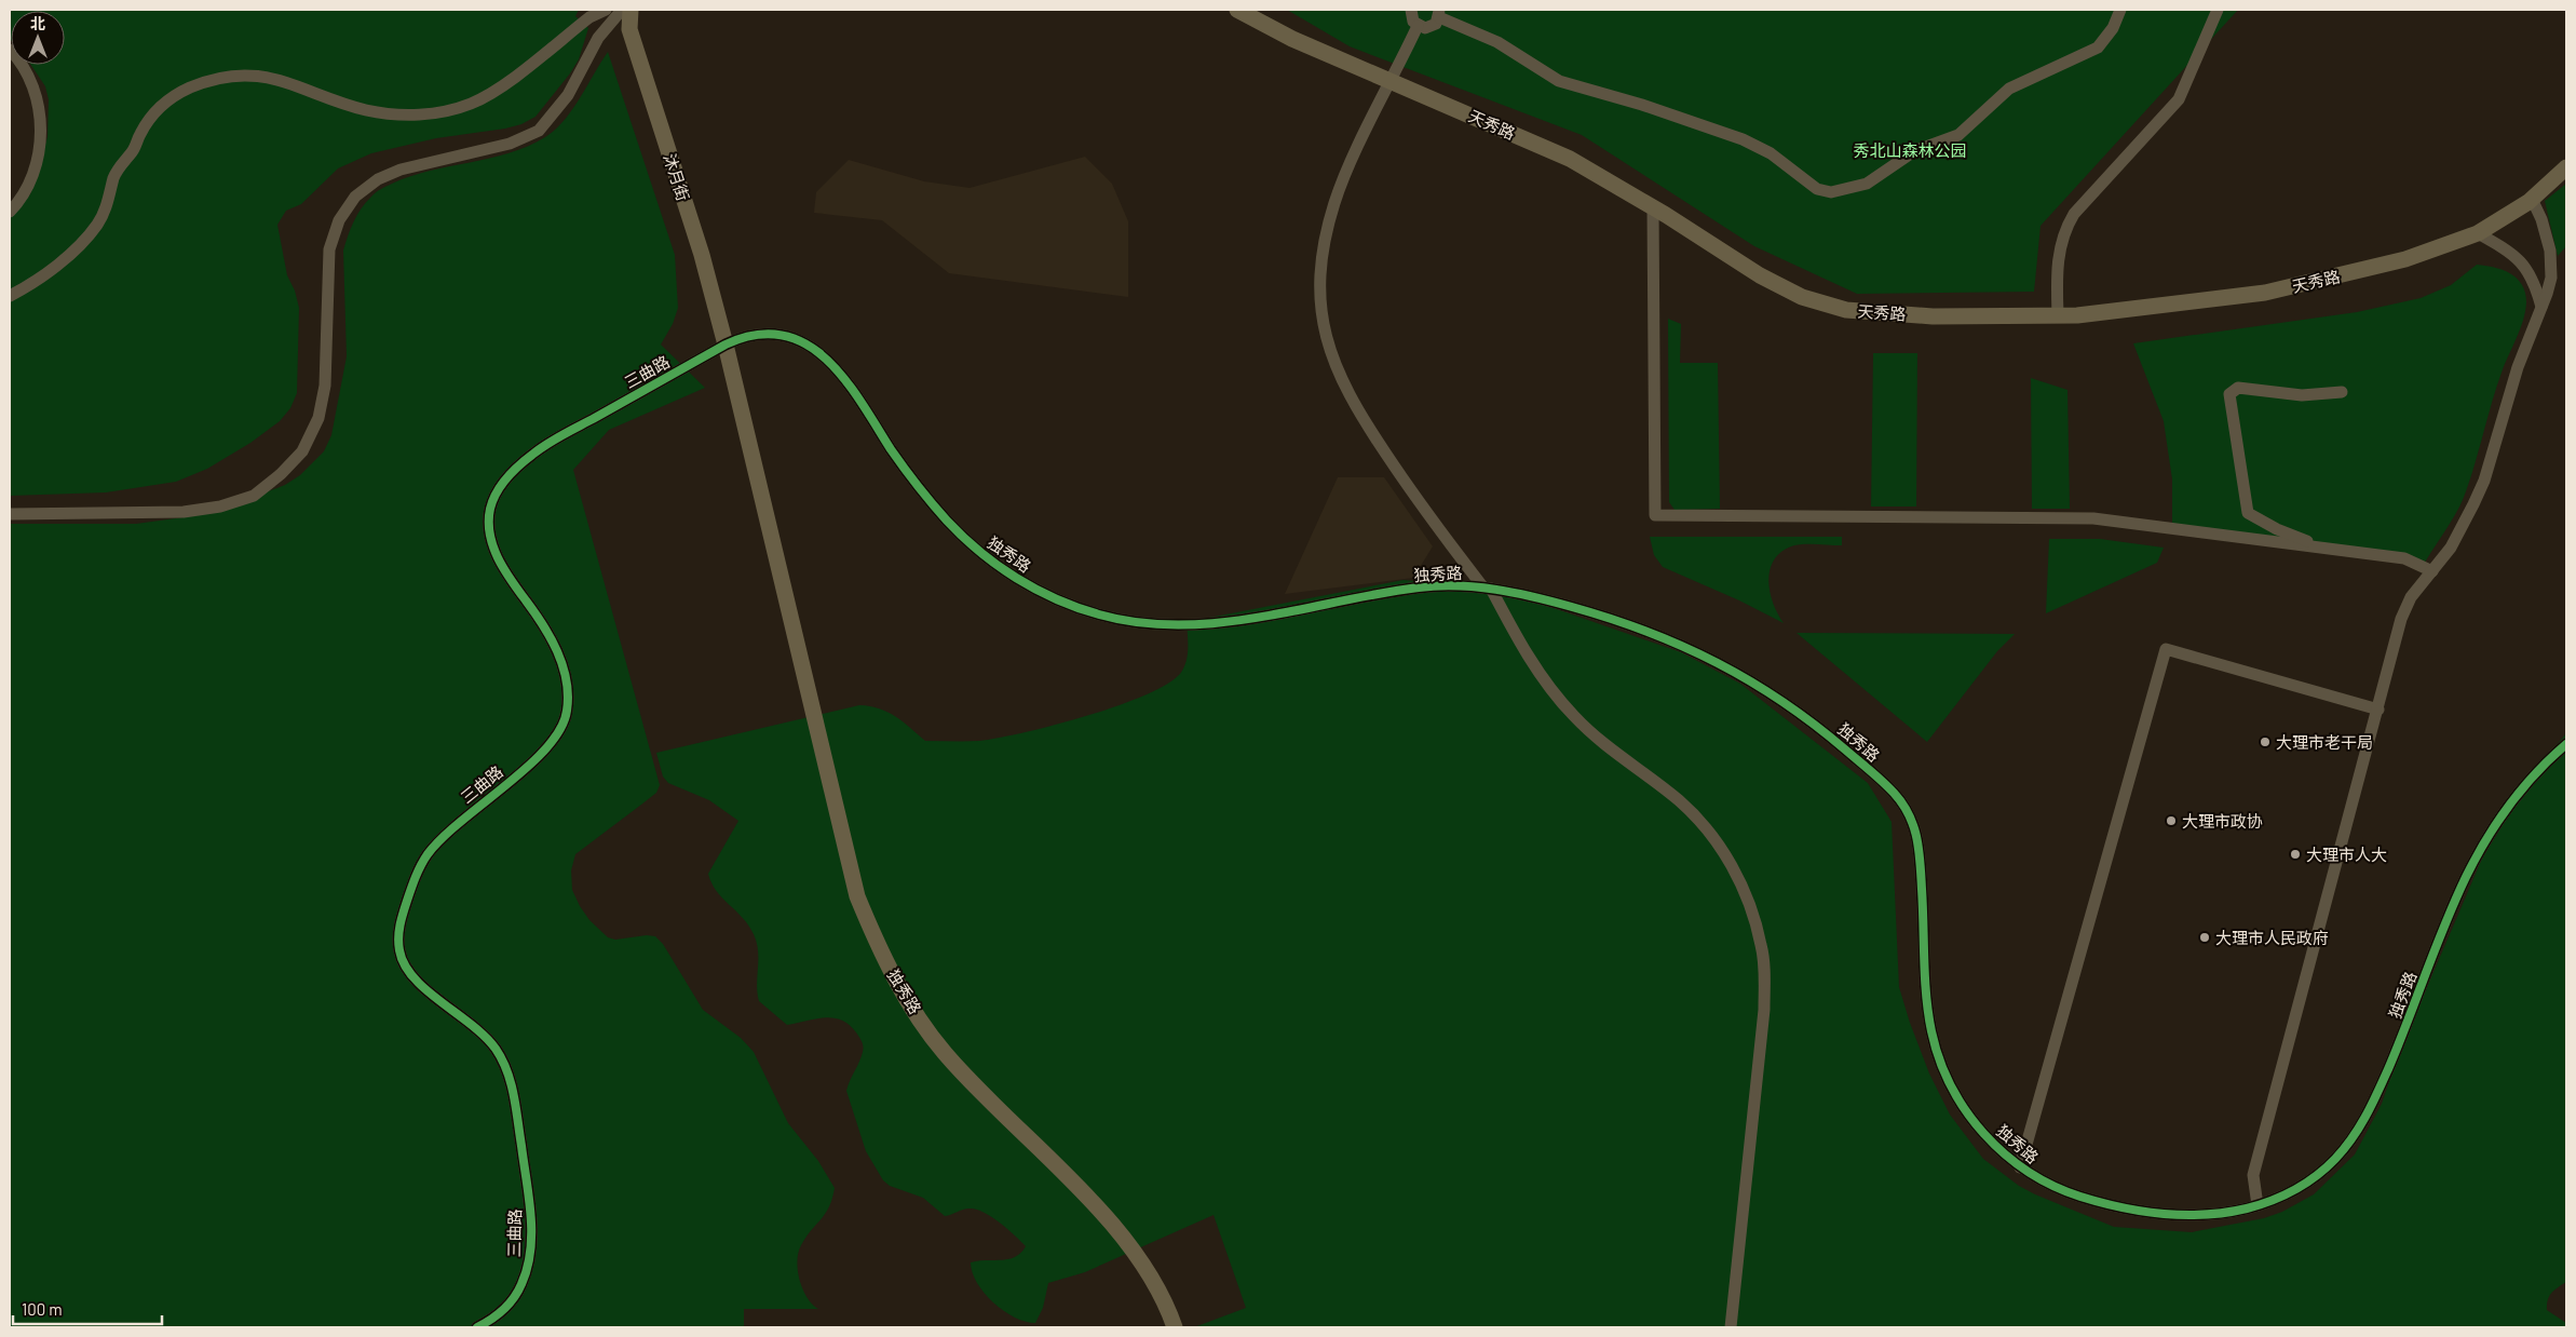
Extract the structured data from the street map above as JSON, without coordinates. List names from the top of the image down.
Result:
{
  "streets": {
    "main road": ["天秀路", "沐月街", "独秀路"],
    "street": ["三曲路"]
  },
  "crossings": [
    ["沐月街", "三曲路"],
    ["沐月街", "独秀路"],
    ["三曲路", "独秀路"]
  ],
  "parks": ["秀北山森林公园"],
  "places": [
    "大理市老干局",
    "大理市政协",
    "大理市人大",
    "大理市人民政府"
  ],
  "scale_bar": "100 m",
  "north": "top"
}
